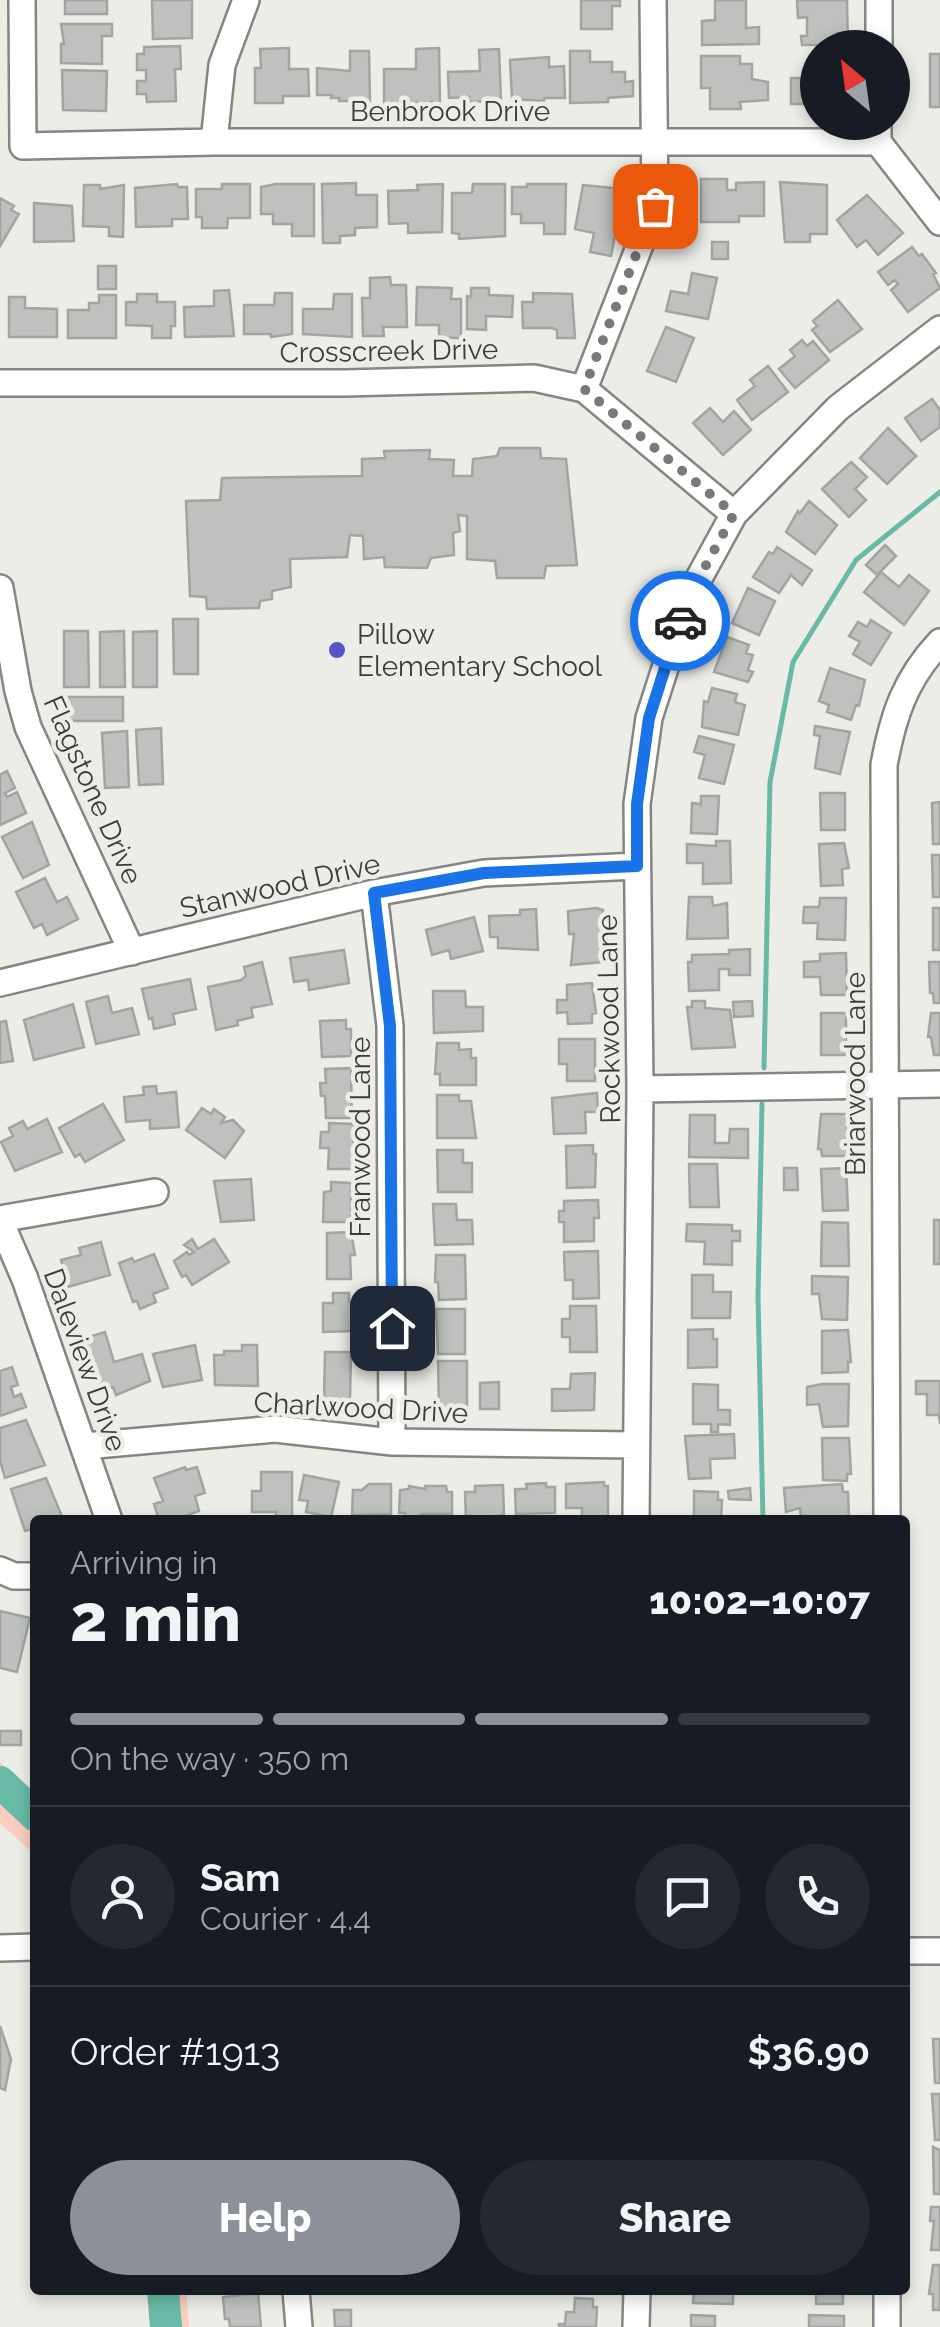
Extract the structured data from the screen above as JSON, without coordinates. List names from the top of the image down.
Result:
{
  "streets": {
    "street": [
      "Benbrook Drive",
      "Crosscreek Drive",
      "Flagstone Drive",
      "Stanwood Drive",
      "Rockwood Lane",
      "Briarwood Lane",
      "Franwood Lane",
      "Daleview Drive",
      "Charlwood Drive"
    ]
  },
  "crossings": [
    ["Crosscreek Drive", "Rockwood Lane"],
    ["Flagstone Drive", "Stanwood Drive"],
    ["Stanwood Drive", "Rockwood Lane"],
    ["Stanwood Drive", "Franwood Lane"],
    ["Rockwood Lane", "Charlwood Drive"],
    ["Franwood Lane", "Charlwood Drive"],
    ["Daleview Drive", "Charlwood Drive"]
  ],
  "places": ["Pillow Elementary School"],
  "north": "top left",
  "page": {
    "heading": ["2 min", "Arriving in", "10:02–10:07"],
    "panel": [
      "Sam",
      "Courier · 4.4",
      "Order #1913",
      "$36.90"
    ],
    "bar": "On the way · 350 m",
    "buttons": ["Help", "Share"]
  }
}
